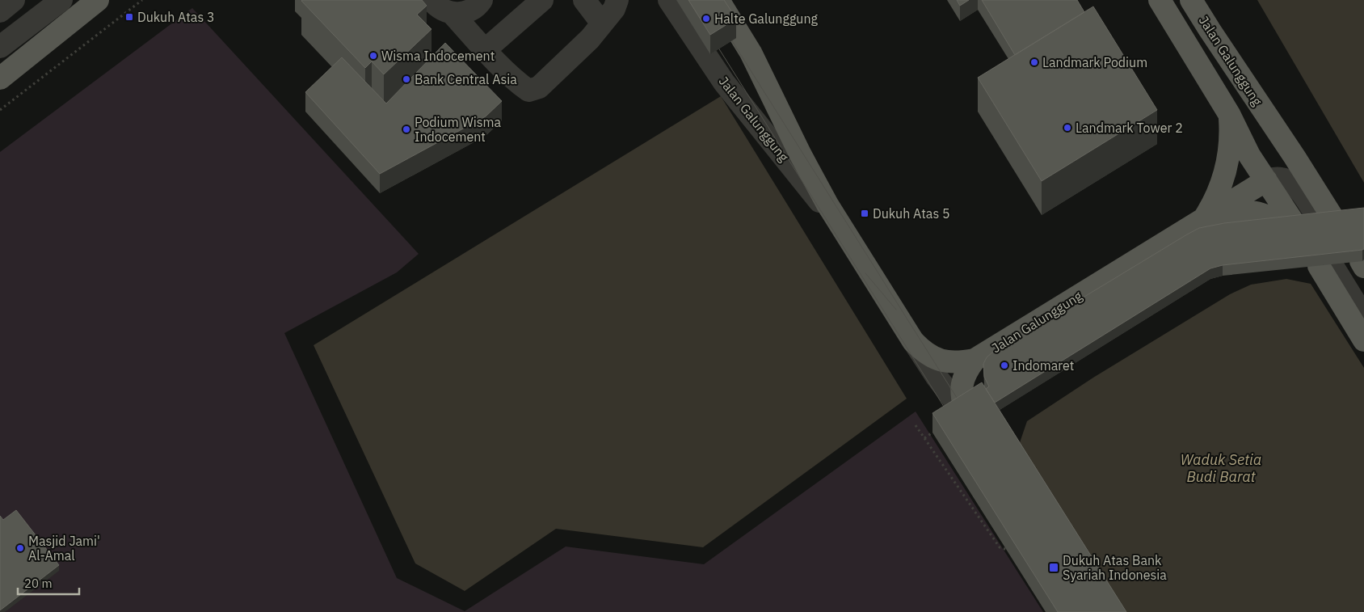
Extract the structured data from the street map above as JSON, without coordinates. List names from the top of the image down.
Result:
{
  "streets": {
    "main road": ["Jalan Galunggung"]
  },
  "water": ["Waduk Setia Budi Barat"],
  "places": {
    "transit": ["Dukuh Atas 3", "Dukuh Atas 5", "Dukuh Atas Bank Syariah Indonesia"],
    "other": [
      "Halte Galunggung",
      "Wisma Indocement",
      "Landmark Podium",
      "Bank Central Asia",
      "Landmark Tower 2",
      "Podium Wisma Indocement",
      "Indomaret",
      "Masjid Jami' Al-Amal"
    ]
  },
  "scale_bar": "20 m"
}
